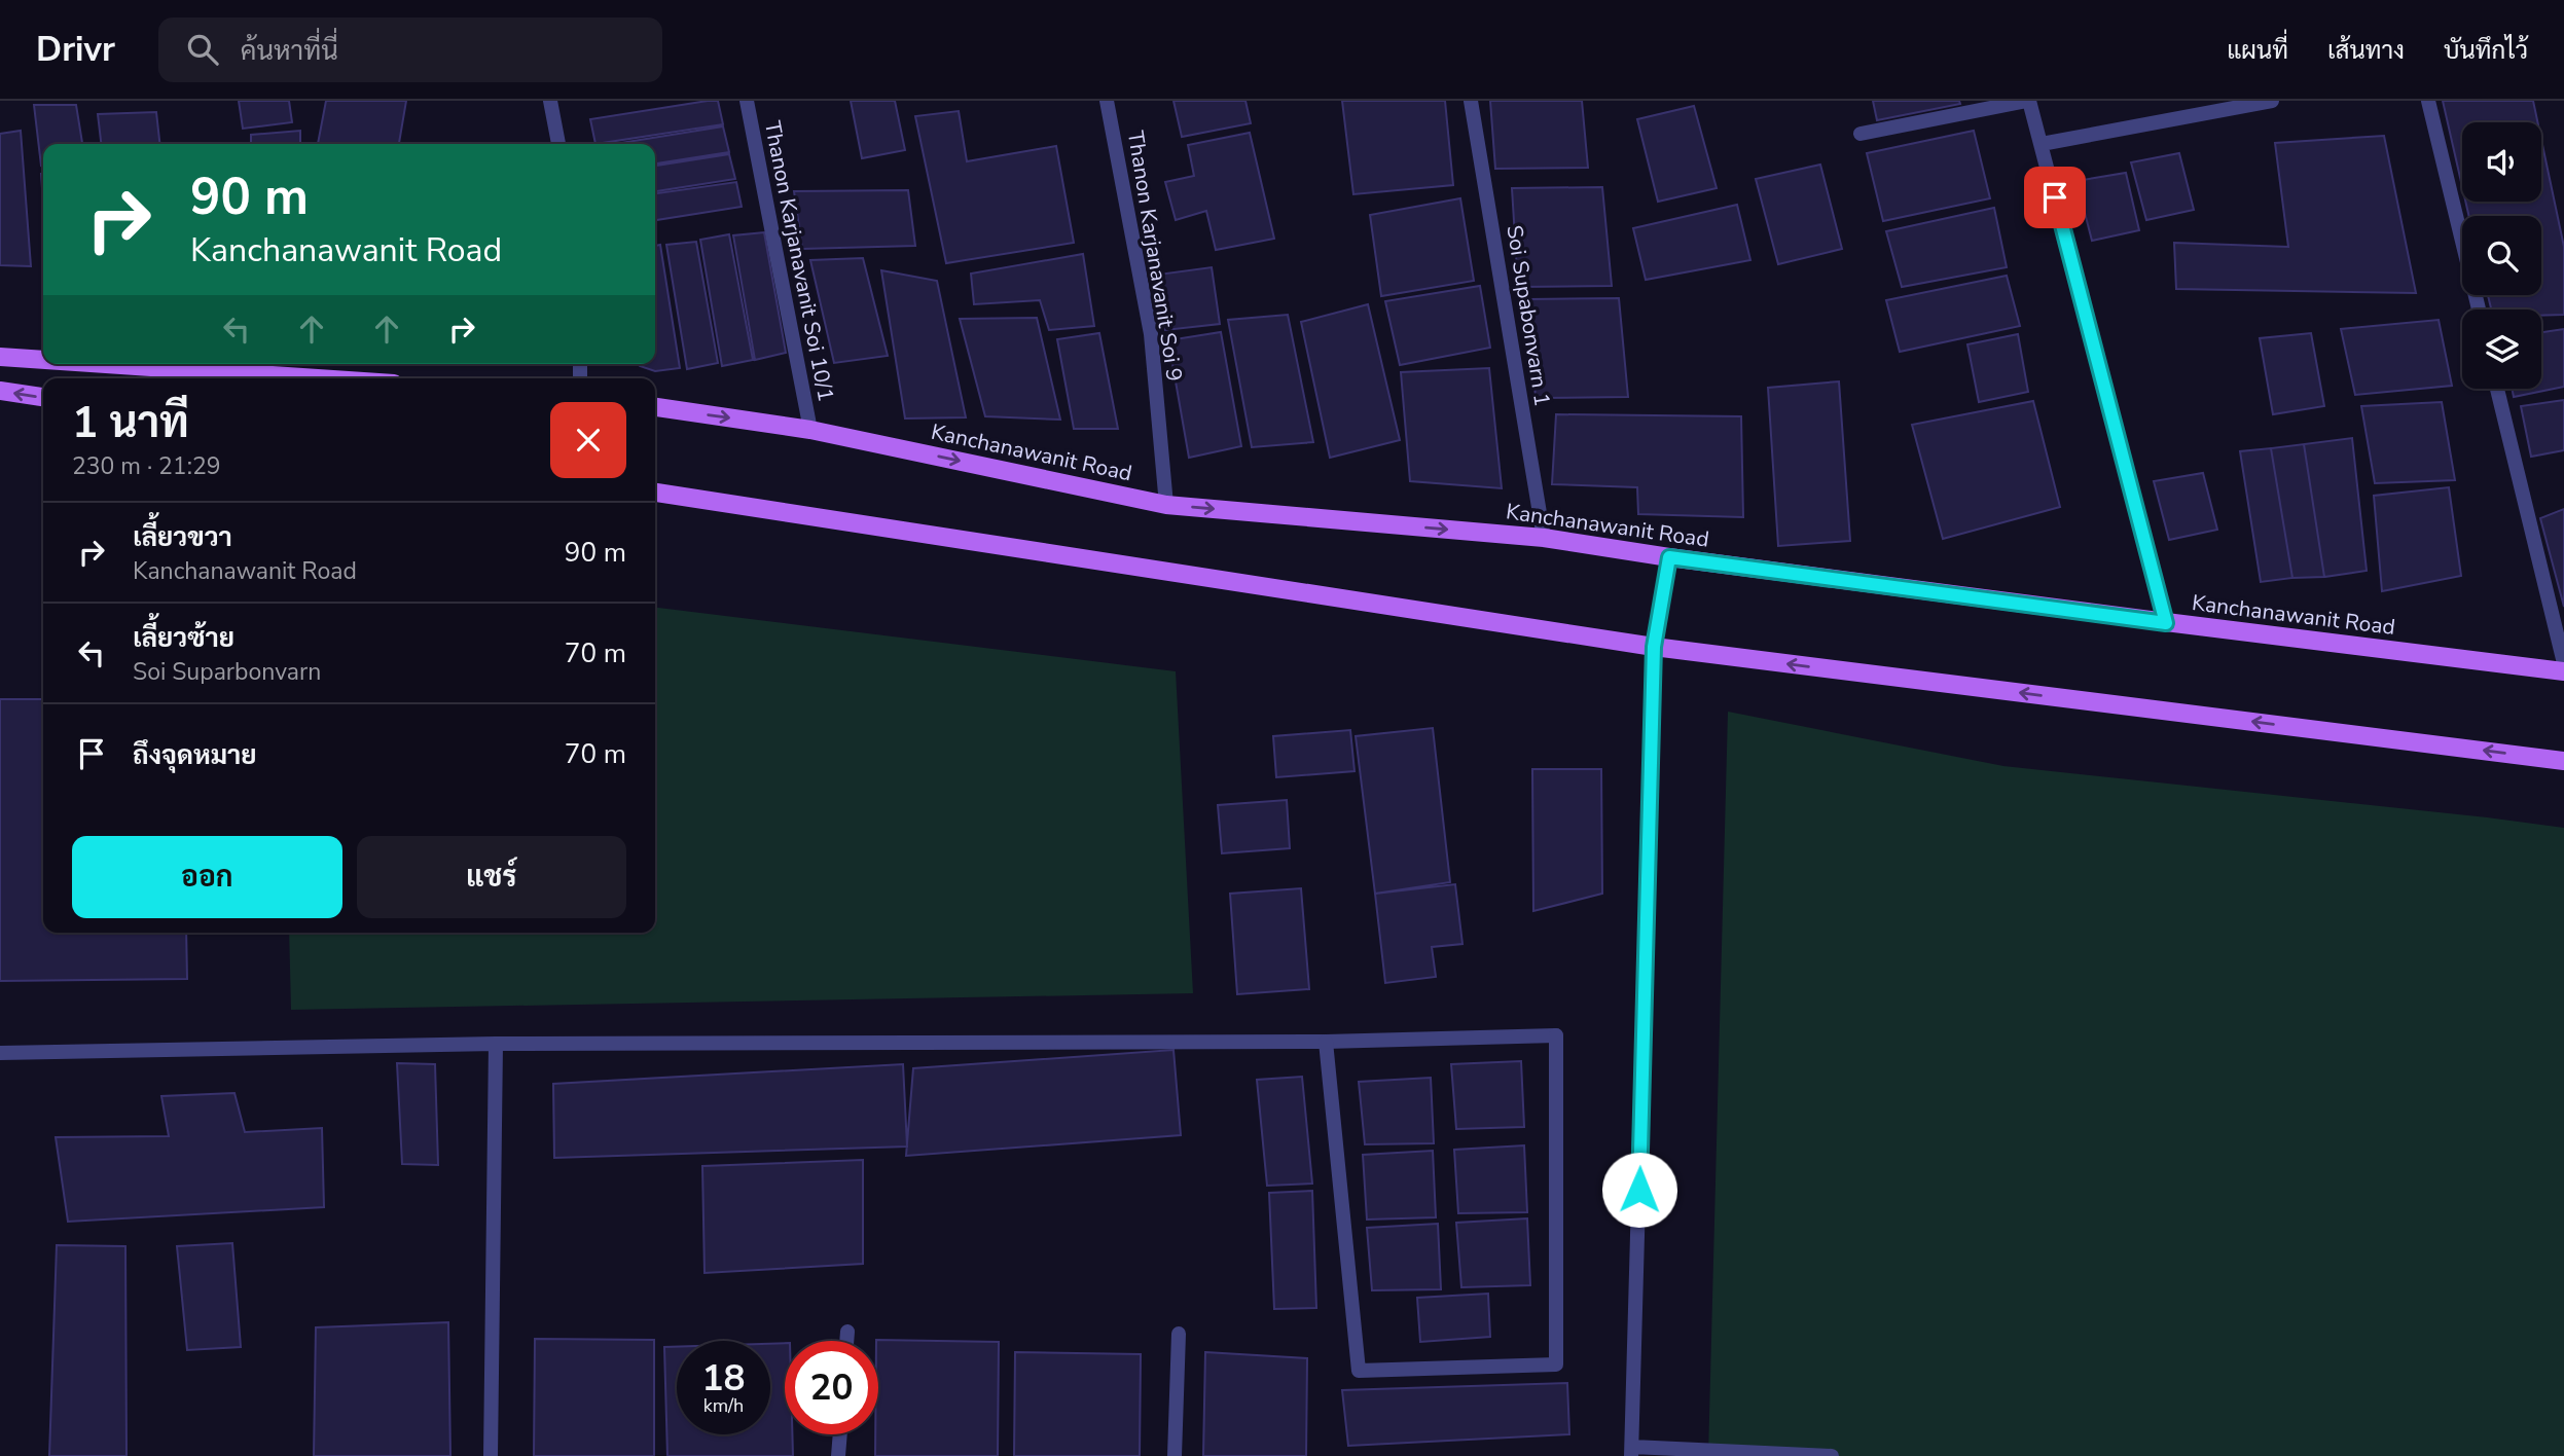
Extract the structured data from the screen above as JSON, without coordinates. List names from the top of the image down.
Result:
{
  "streets": {
    "main road": ["Kanchanawanit Road"],
    "street": ["Thanon Karjanavanit Soi 9", "Thanon Karjanavanit Soi 10/1", "Soi Supabonvarn 1"]
  },
  "crossings": [
    ["Thanon Karjanavanit Soi 9", "Kanchanawanit Road"],
    ["Thanon Karjanavanit Soi 10/1", "Kanchanawanit Road"],
    ["Soi Supabonvarn 1", "Kanchanawanit Road"]
  ],
  "page": {
    "header": "Drivr",
    "search": "ค้นหาที่นี่",
    "nav": ["แผนที่", "เส้นทาง", "บันทึกไว้"],
    "turn": ["90 m", "Kanchanawanit Road"],
    "heading": ["1 นาที", "230 m · 21:29"],
    "list": [
      {
        "name": "เลี้ยวขวา",
        "note": "Kanchanawanit Road",
        "value": "90 m"
      },
      {
        "name": "เลี้ยวซ้าย",
        "note": "Soi Suparbonvarn",
        "value": "70 m"
      },
      {
        "name": "ถึงจุดหมาย",
        "value": "70 m"
      }
    ],
    "buttons": ["ออก", "แชร์"],
    "speed": "18 km/h",
    "limit": "20"
  }
}
